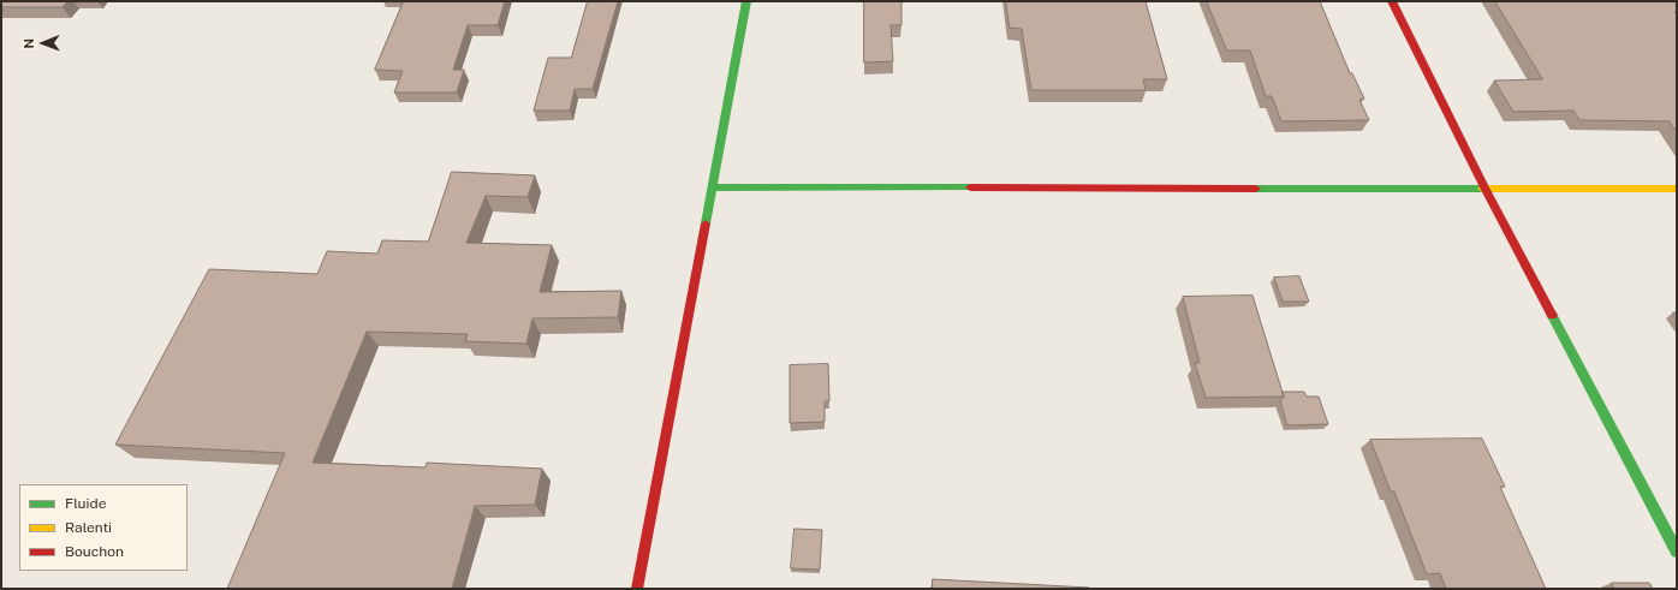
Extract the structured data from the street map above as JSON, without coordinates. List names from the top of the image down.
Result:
{
  "legend": ["Fluide", "Ralenti", "Bouchon"],
  "north": "left"
}
